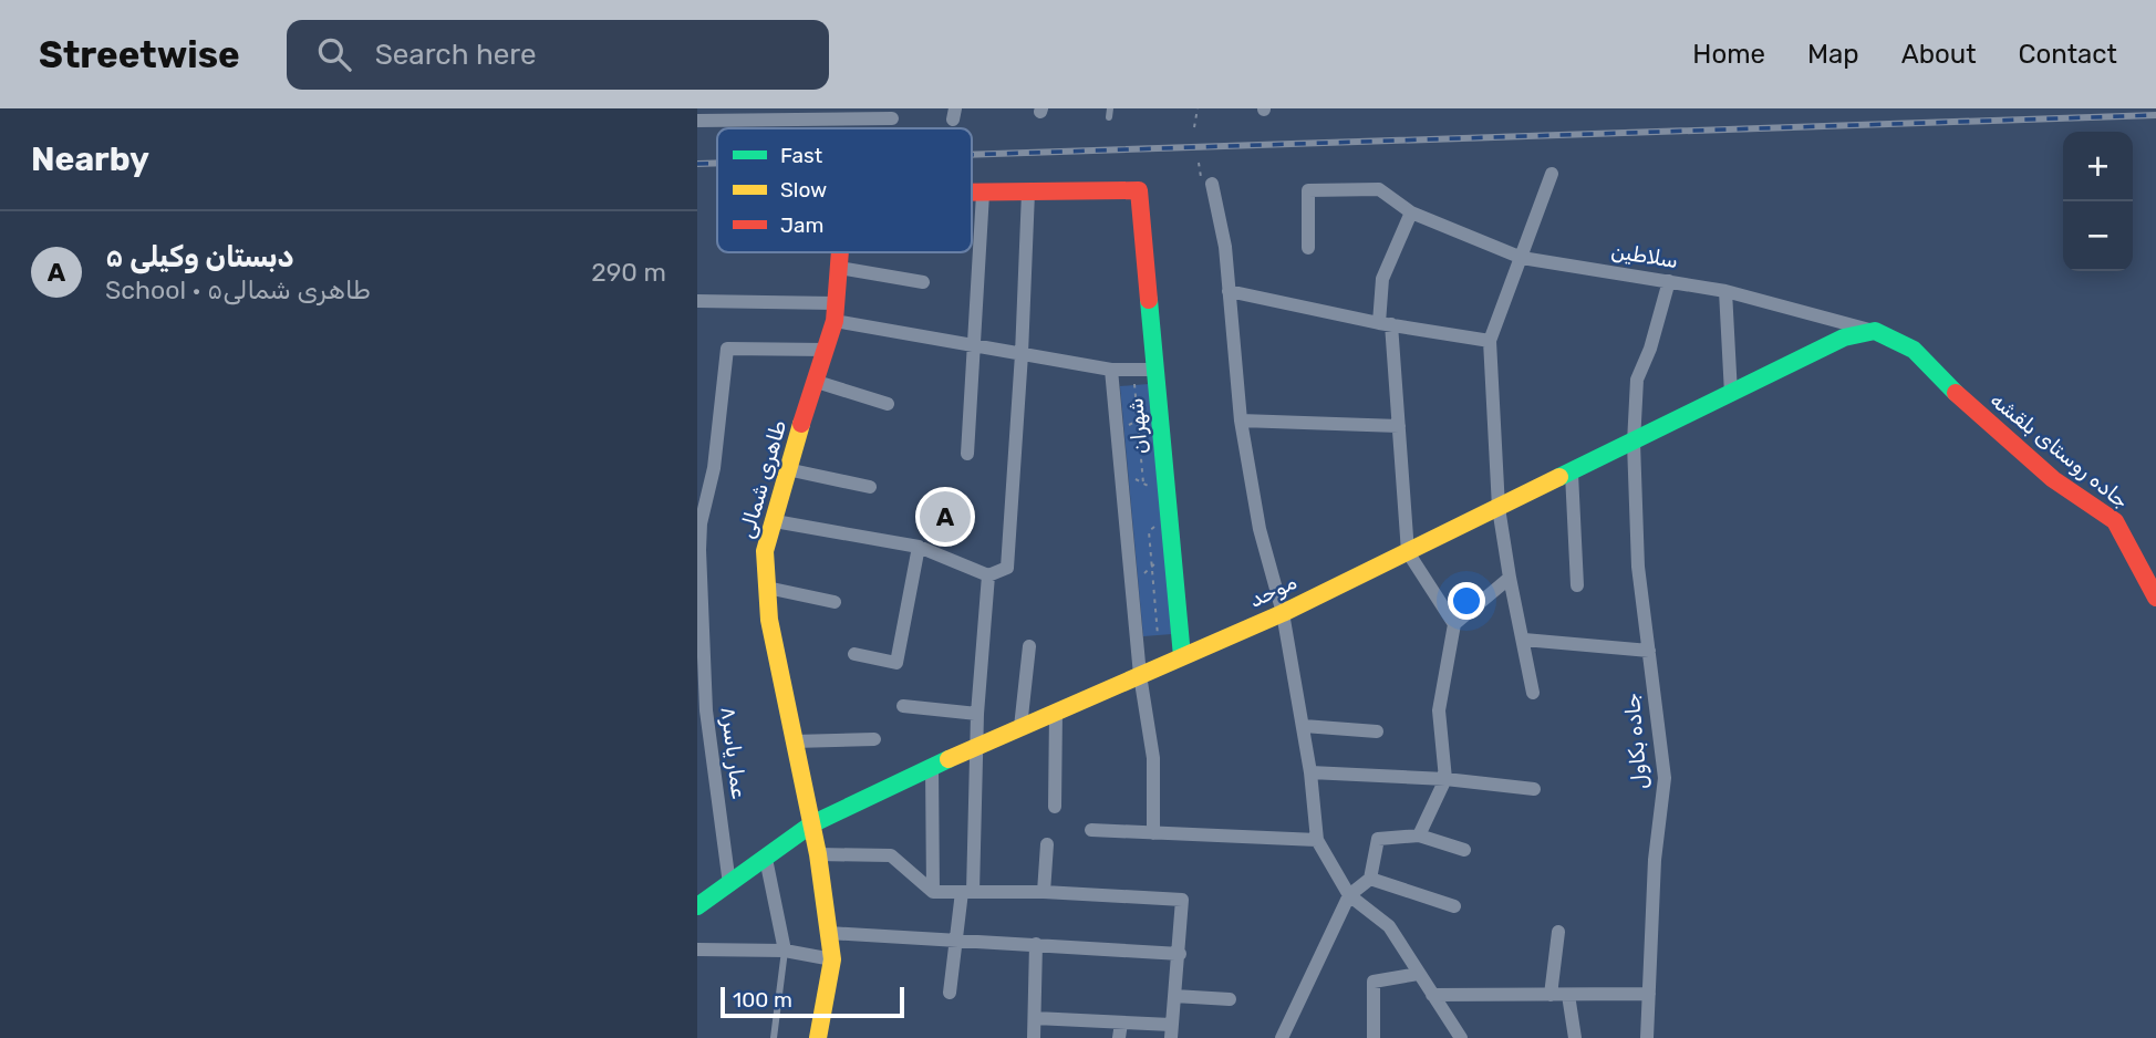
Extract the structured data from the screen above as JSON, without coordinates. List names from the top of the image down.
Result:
{
  "streets": {
    "street": [
      "سلاطین",
      "شهران",
      "جاده روستای بلقشه",
      "طاهری شمالی",
      "موحد",
      "جاده بکاول",
      "عمار یاسر۸"
    ]
  },
  "crossings": [
    ["سلاطین", "جاده روستای بلقشه"],
    ["سلاطین", "موحد"],
    ["سلاطین", "جاده بکاول"],
    ["شهران", "موحد"],
    ["جاده روستای بلقشه", "موحد"],
    ["طاهری شمالی", "موحد"],
    ["طاهری شمالی", "عمار یاسر۸"],
    ["موحد", "جاده بکاول"],
    ["موحد", "عمار یاسر۸"]
  ],
  "legend": ["Fast", "Slow", "Jam"],
  "scale_bar": "100 m",
  "page": {
    "header": "Streetwise",
    "search": "Search here",
    "nav": [
      "Home",
      "Map",
      "About",
      "Contact"
    ],
    "heading": "Nearby",
    "map_buttons": ["+", "−"],
    "list": [
      {
        "mark": "A",
        "name": "دبستان وکیلی ۵",
        "note": "School · طاهری شمالی۵",
        "value": "290 m"
      }
    ],
    "pins": "A",
    "scale": "100 m"
  }
}
